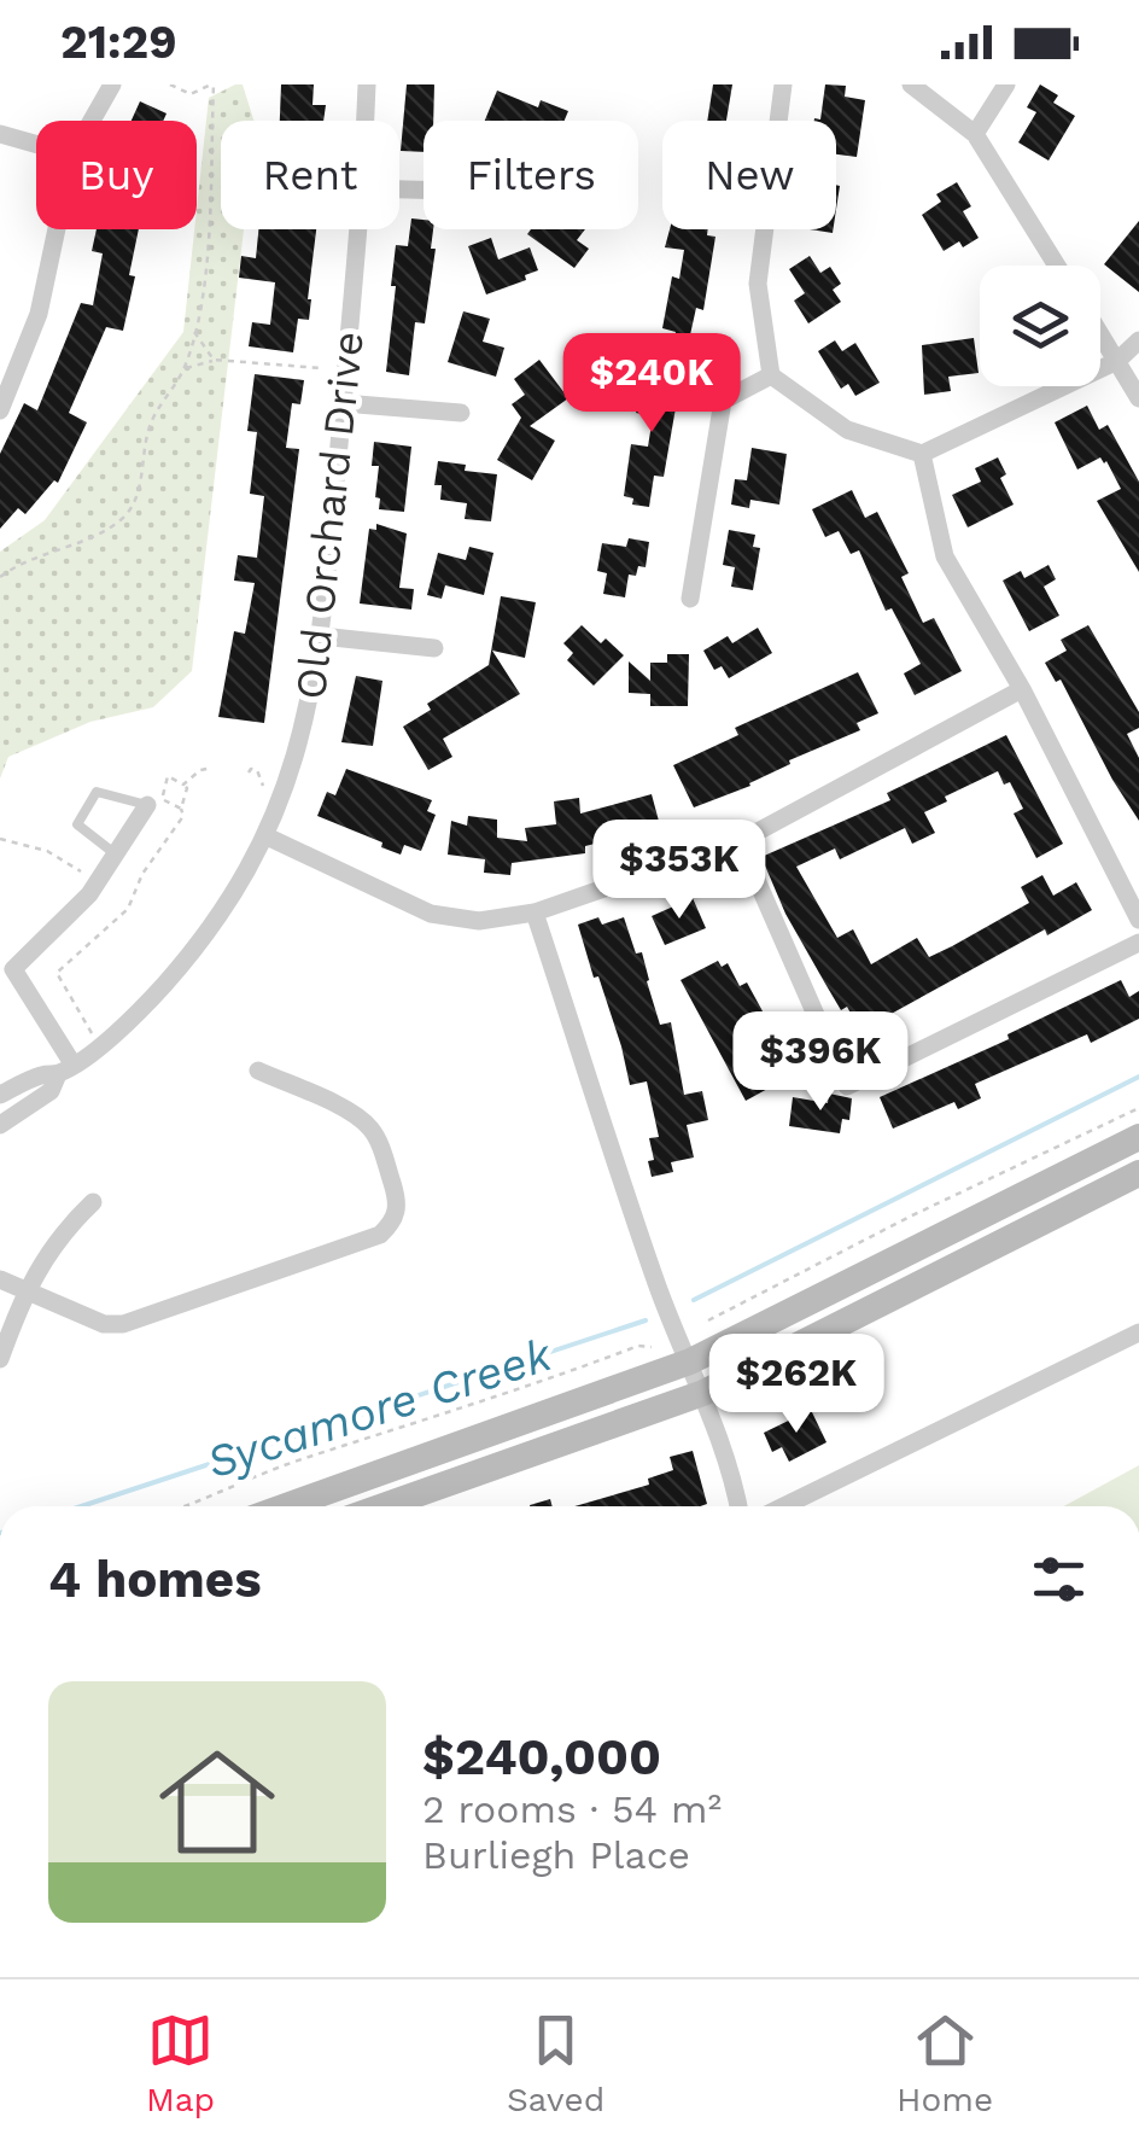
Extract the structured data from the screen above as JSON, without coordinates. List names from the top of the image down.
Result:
{
  "streets": {
    "street": ["Old Orchard Drive"]
  },
  "water": ["Sycamore Creek"],
  "page": {
    "status": "21:29",
    "chip": [
      "Buy",
      "Rent",
      "Filters",
      "New"
    ],
    "price": [
      "$240K",
      "$353K",
      "$396K",
      "$262K"
    ],
    "heading": "4 homes",
    "list": [
      {
        "name": "$240,000",
        "note": "2 rooms · 54 m² · Burliegh Place"
      }
    ],
    "tabs": ["Map", "Saved", "Home"]
  }
}
